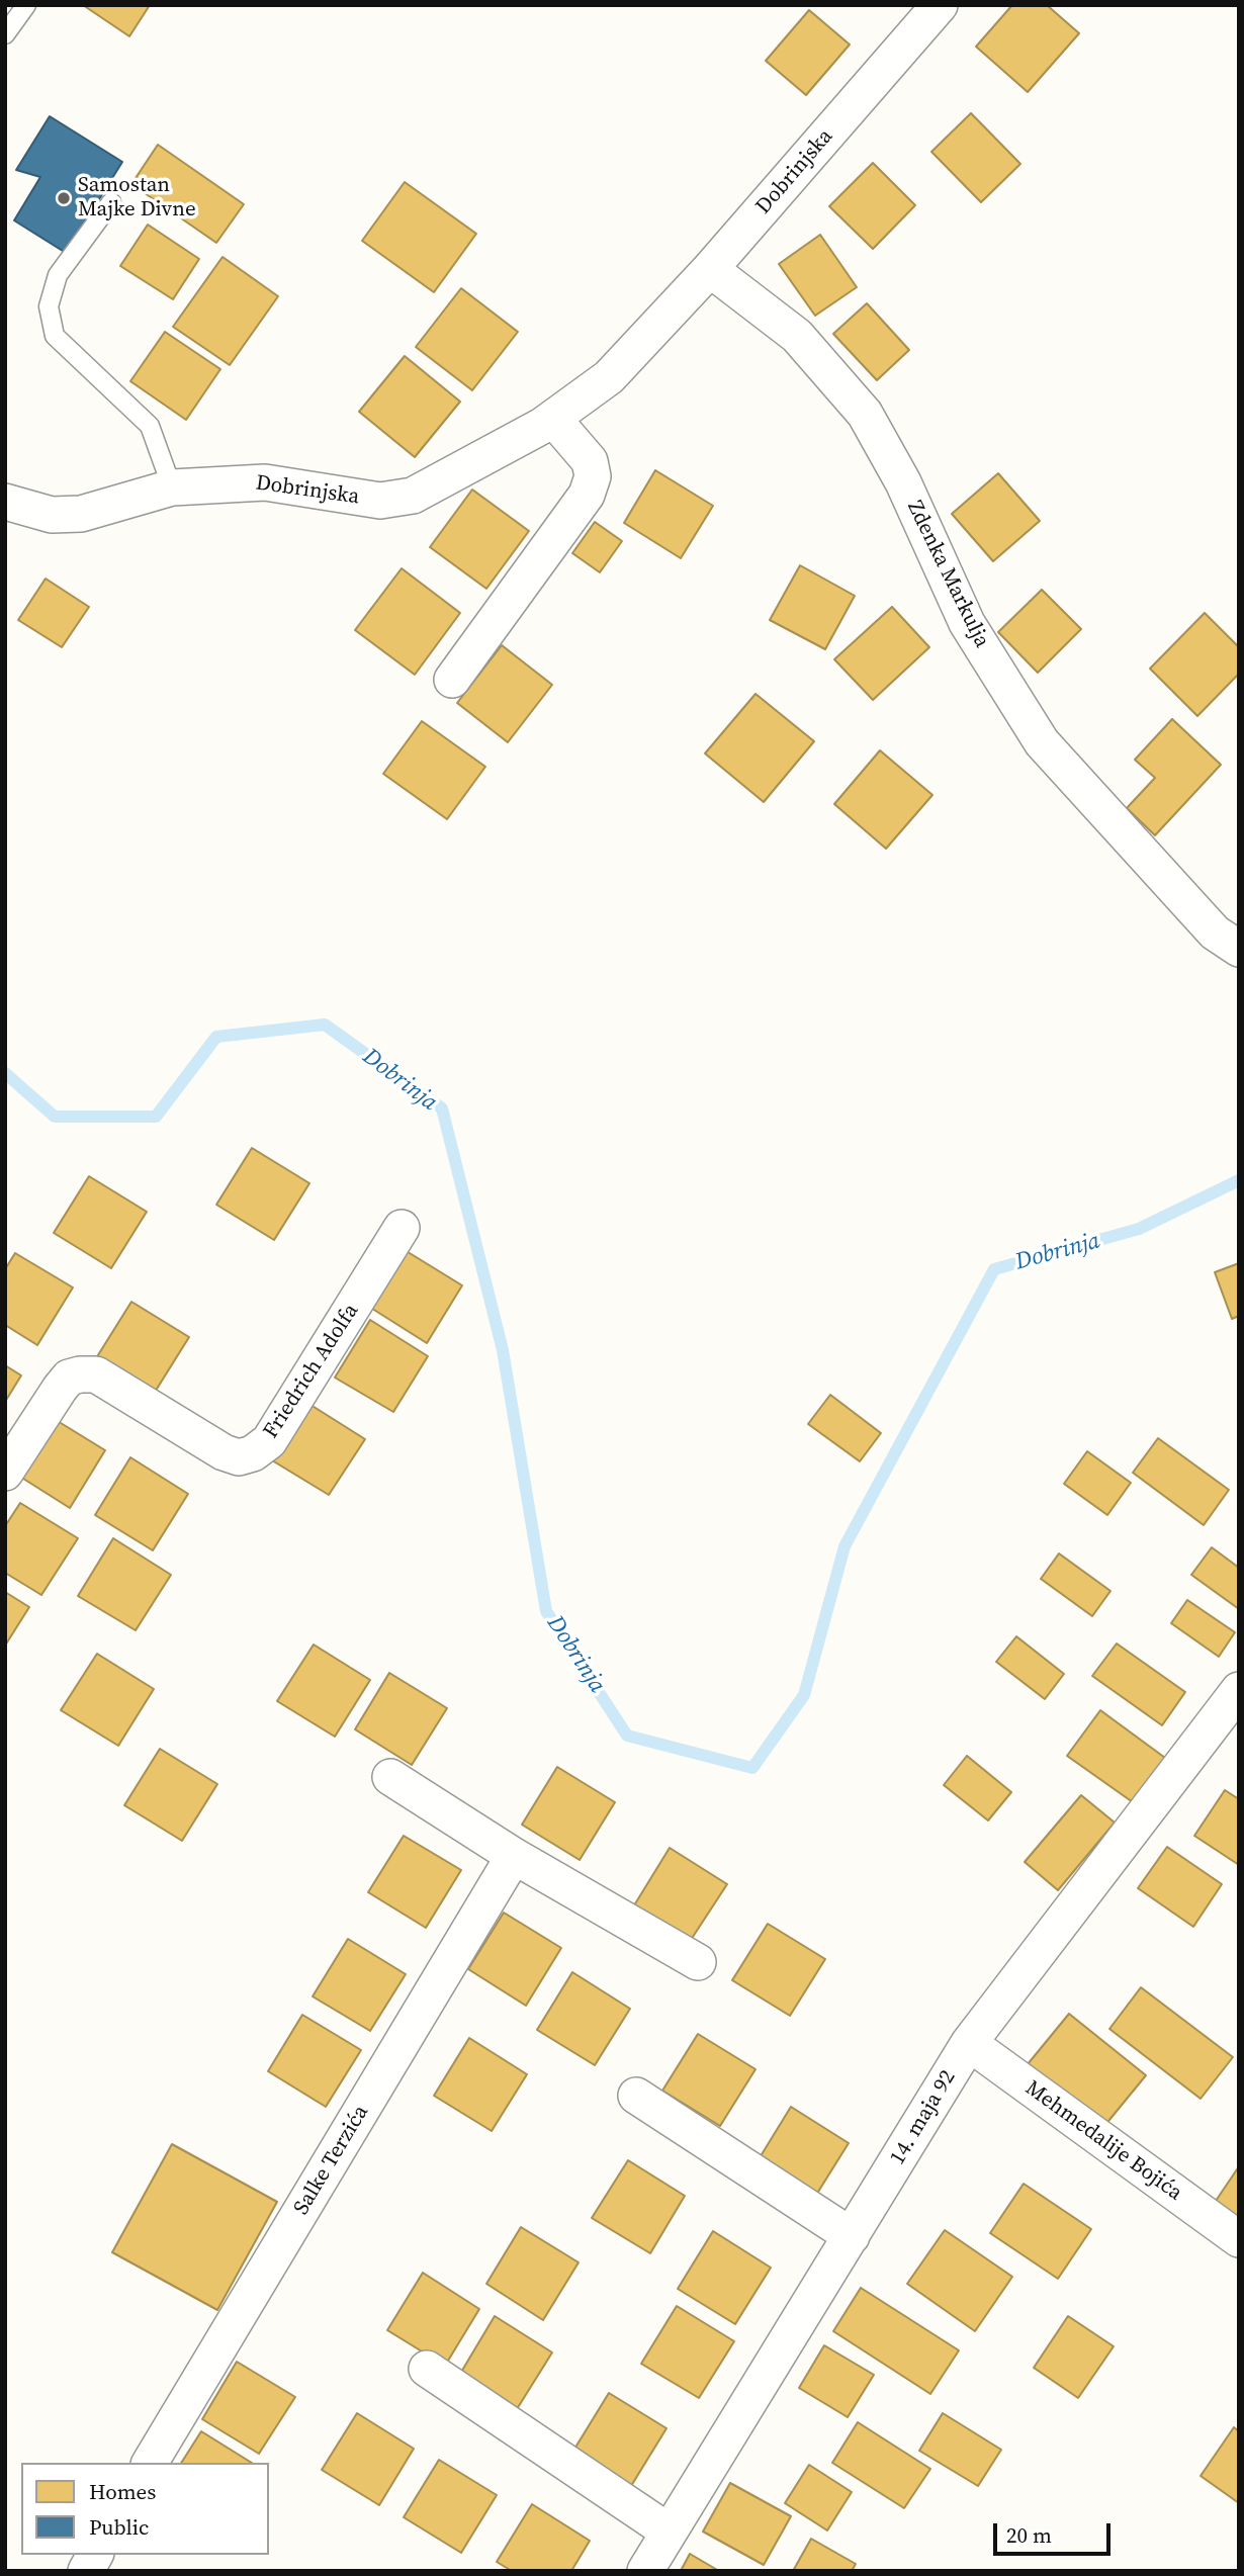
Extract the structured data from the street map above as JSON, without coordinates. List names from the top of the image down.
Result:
{
  "streets": {
    "street": [
      "Dobrinjska",
      "Zdenka Markulja",
      "Friedrich Adolfa",
      "14. maja 92",
      "Mehmedalije Bojića",
      "Salke Terzića"
    ]
  },
  "crossings": [
    ["Dobrinjska", "Zdenka Markulja"],
    ["14. maja 92", "Mehmedalije Bojića"]
  ],
  "water": ["Dobrinja"],
  "places": ["Samostan Majke Divne"],
  "legend": ["Homes", "Public"],
  "scale_bar": "20 m"
}
